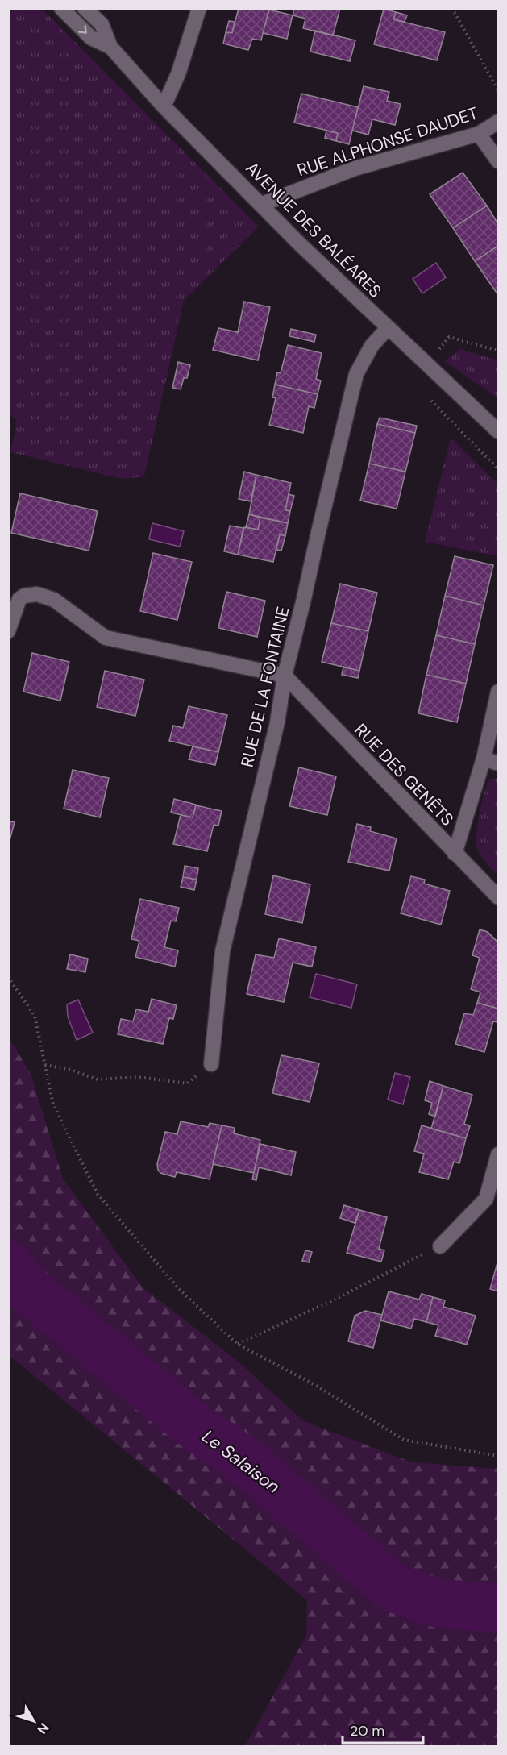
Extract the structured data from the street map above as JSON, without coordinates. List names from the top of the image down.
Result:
{
  "streets": {
    "street": [
      "RUE ALPHONSE DAUDET",
      "AVENUE DES BALÉARES",
      "RUE DE LA FONTAINE",
      "RUE DES GENÊTS"
    ]
  },
  "crossings": [
    ["RUE ALPHONSE DAUDET", "AVENUE DES BALÉARES"],
    ["AVENUE DES BALÉARES", "RUE DE LA FONTAINE"],
    ["RUE DE LA FONTAINE", "RUE DES GENÊTS"]
  ],
  "water": ["Le Salaison"],
  "scale_bar": "20 m",
  "north": "bottom right"
}
